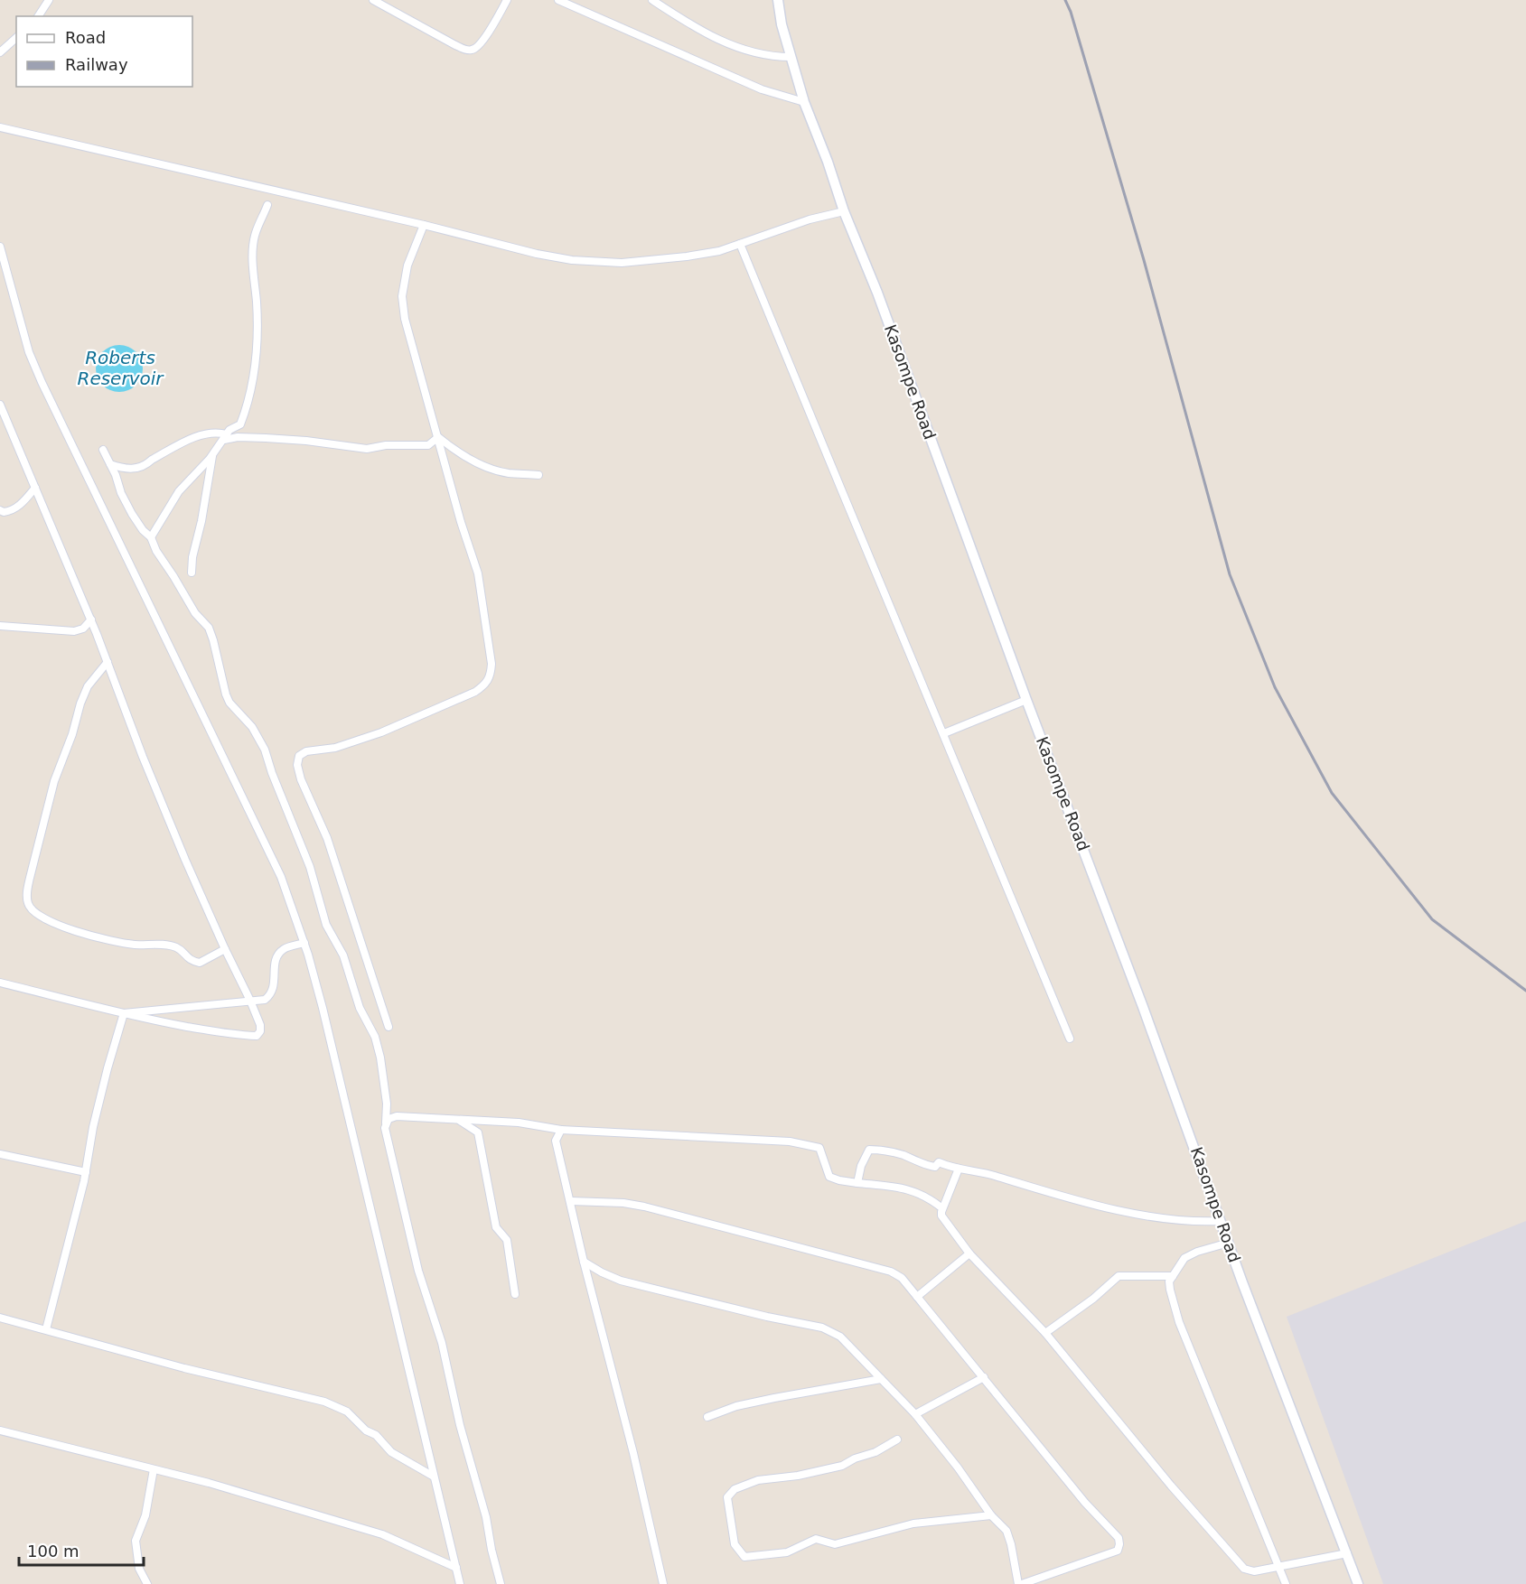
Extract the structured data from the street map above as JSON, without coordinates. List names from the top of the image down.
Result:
{
  "streets": {
    "street": ["Kasompe Road"]
  },
  "water": ["Roberts Reservoir"],
  "legend": ["Road", "Railway"],
  "scale_bar": "100 m"
}
